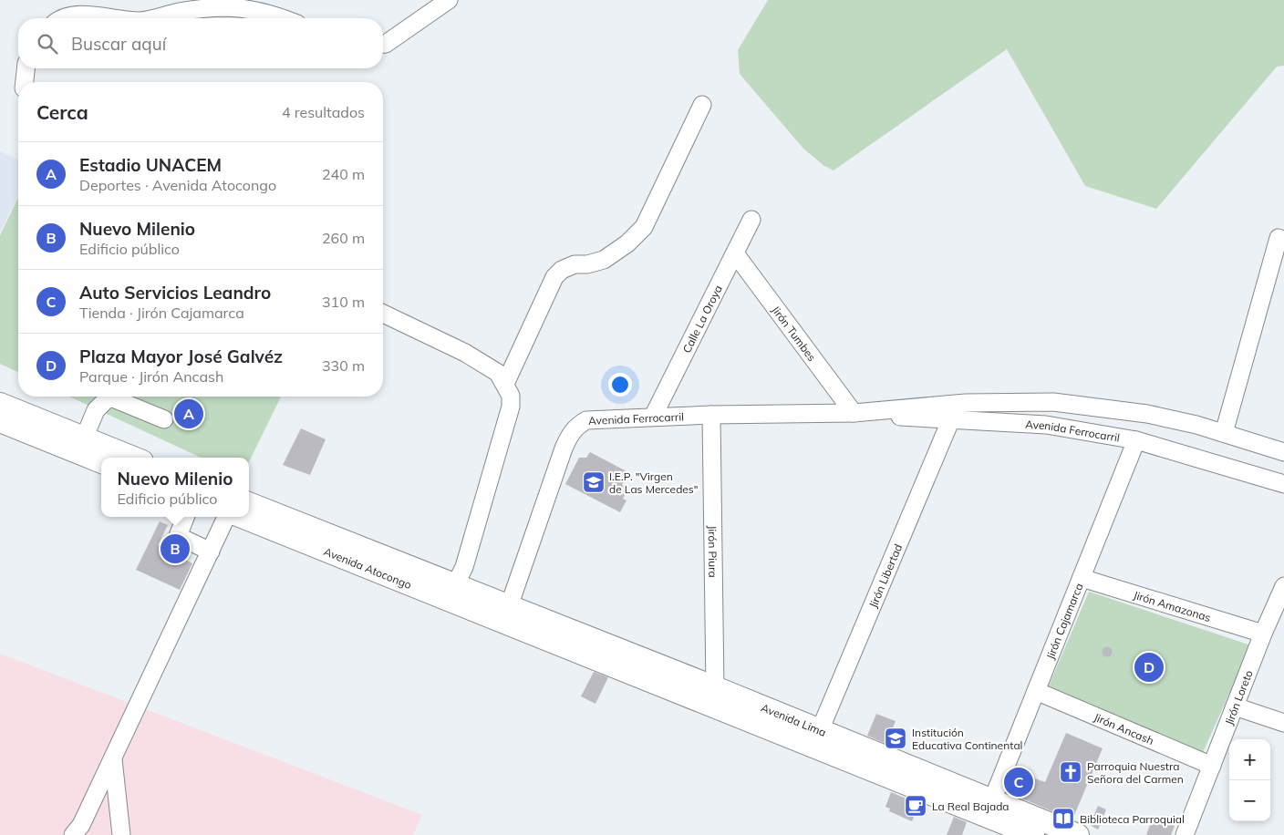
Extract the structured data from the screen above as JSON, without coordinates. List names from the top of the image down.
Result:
{
  "streets": {
    "main road": ["Avenida Atocongo", "Avenida Lima"],
    "street": [
      "Calle La Oroya",
      "Jirón Tumbes",
      "Avenida Ferrocarril",
      "Jirón Piura",
      "Jirón Libertad",
      "Jirón Amazonas",
      "Jirón Cajamarca",
      "Jirón Loreto",
      "Jirón Ancash"
    ]
  },
  "crossings": [
    ["Calle La Oroya", "Jirón Tumbes"],
    ["Calle La Oroya", "Avenida Ferrocarril"],
    ["Jirón Tumbes", "Avenida Ferrocarril"],
    ["Avenida Ferrocarril", "Jirón Piura"],
    ["Avenida Ferrocarril", "Avenida Atocongo"],
    ["Avenida Ferrocarril", "Jirón Libertad"],
    ["Avenida Ferrocarril", "Jirón Cajamarca"],
    ["Avenida Ferrocarril", "Avenida Lima"],
    ["Jirón Piura", "Avenida Lima"],
    ["Avenida Atocongo", "Avenida Lima"],
    ["Jirón Libertad", "Avenida Lima"],
    ["Jirón Amazonas", "Jirón Cajamarca"],
    ["Jirón Amazonas", "Jirón Loreto"],
    ["Jirón Cajamarca", "Avenida Lima"],
    ["Jirón Cajamarca", "Jirón Ancash"],
    ["Jirón Loreto", "Jirón Ancash"]
  ],
  "places": {
    "school or university": ["I.E.P. \"Virgen de Las Mercedes\"", "Institución Educativa Continental"],
    "church": ["Parroquia Nuestra Señora del Carmen"],
    "cafe": ["La Real Bajada"],
    "library": ["Biblioteca Parroquial"]
  },
  "page": {
    "search": "Buscar aquí",
    "heading": ["Cerca", "4 resultados"],
    "list": [
      {
        "mark": "A",
        "name": "Estadio UNACEM",
        "note": "Deportes · Avenida Atocongo",
        "value": "240 m"
      },
      {
        "mark": "B",
        "name": "Nuevo Milenio",
        "note": "Edificio público",
        "value": "260 m"
      },
      {
        "mark": "C",
        "name": "Auto Servicios Leandro",
        "note": "Tienda · Jirón Cajamarca",
        "value": "310 m"
      },
      {
        "mark": "D",
        "name": "Plaza Mayor José Galvéz",
        "note": "Parque · Jirón Ancash",
        "value": "330 m"
      }
    ],
    "pins": [
      "A",
      "B",
      "D",
      "C"
    ],
    "popup": ["Nuevo Milenio", "Edificio público"],
    "map_buttons": ["+", "−"]
  }
}
